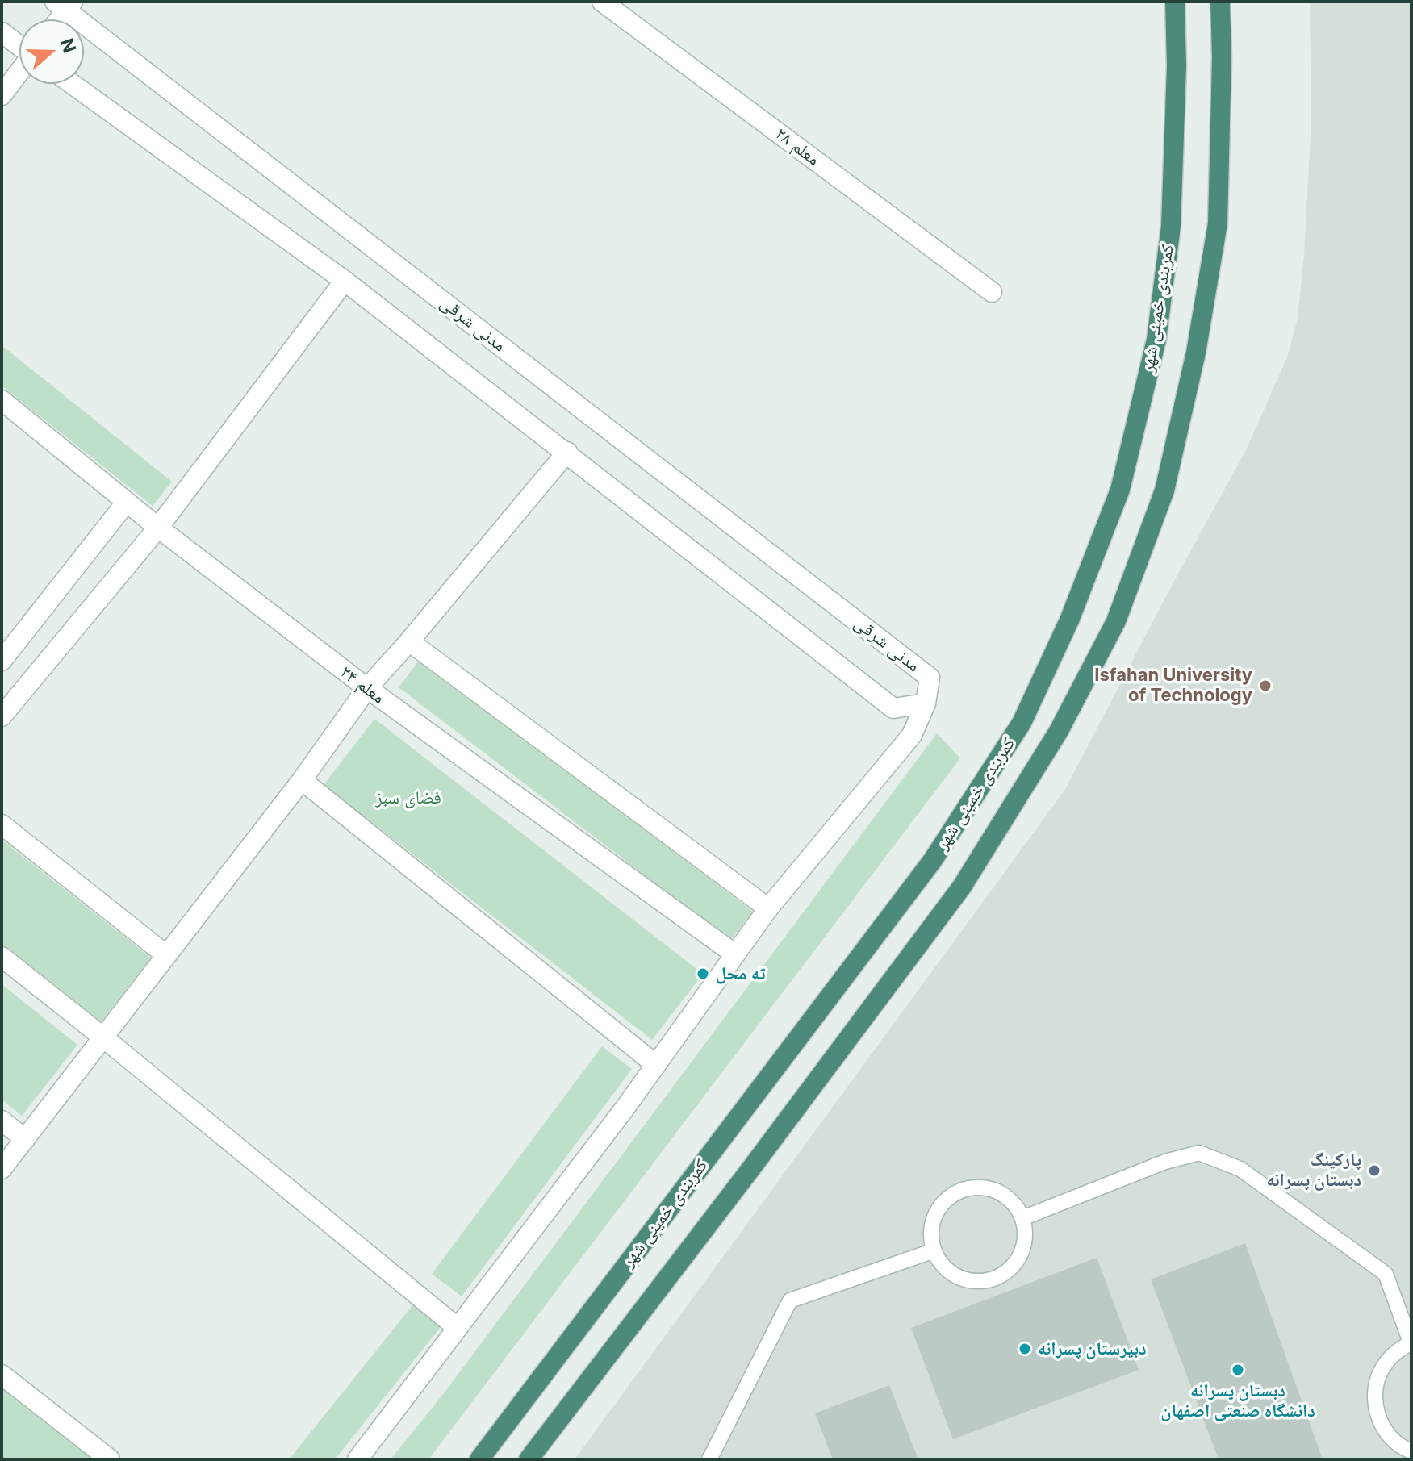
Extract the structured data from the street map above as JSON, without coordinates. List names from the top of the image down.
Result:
{
  "streets": {
    "highway": ["کمربندی خمینی شهر"],
    "street": ["معلم ۲۸", "مدنی شرقی", "معلم ۲۴"]
  },
  "parks": ["فضای سبز"],
  "places": [
    "Isfahan University of Technology",
    "ته محل",
    "پارکینگ دبستان پسرانه",
    "دبیرستان پسرانه",
    "دبستان پسرانه دانشگاه صنعتی اصفهان"
  ],
  "north": "right"
}
